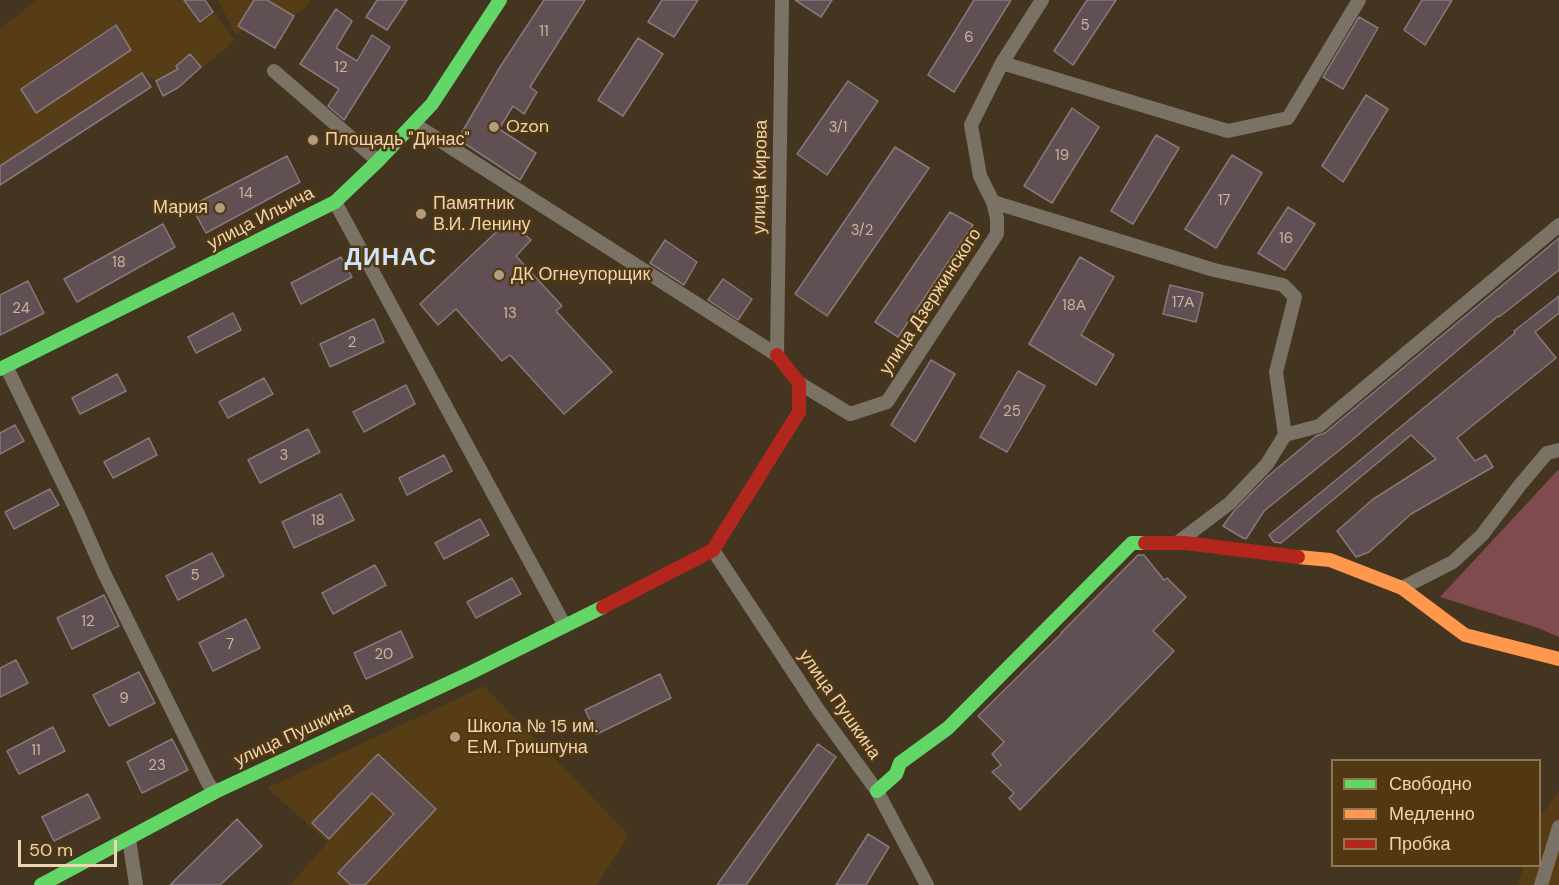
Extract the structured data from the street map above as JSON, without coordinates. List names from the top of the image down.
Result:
{
  "streets": {
    "street": [
      "улица Кирова",
      "улица Ильича",
      "улица Дзержинского",
      "улица Пушкина"
    ]
  },
  "districts": ["ДИНАС"],
  "places": [
    "Ozon",
    "Площадь \"Динас\"",
    "Мария",
    "Памятник В.И. Ленину",
    "ДК Огнеупорщик",
    "Школа № 15 им. Е.М. Гришпуна"
  ],
  "house_numbers": [
    "5",
    "11",
    "6",
    "12",
    "3/1",
    "19",
    "14",
    "17",
    "3/2",
    "16",
    "18",
    "17А",
    "18А",
    "24",
    "13",
    "2",
    "25",
    "3",
    "18",
    "5",
    "12",
    "7",
    "20",
    "9",
    "11",
    "23"
  ],
  "legend": ["Свободно", "Медленно", "Пробка"],
  "scale_bar": "50 m"
}
